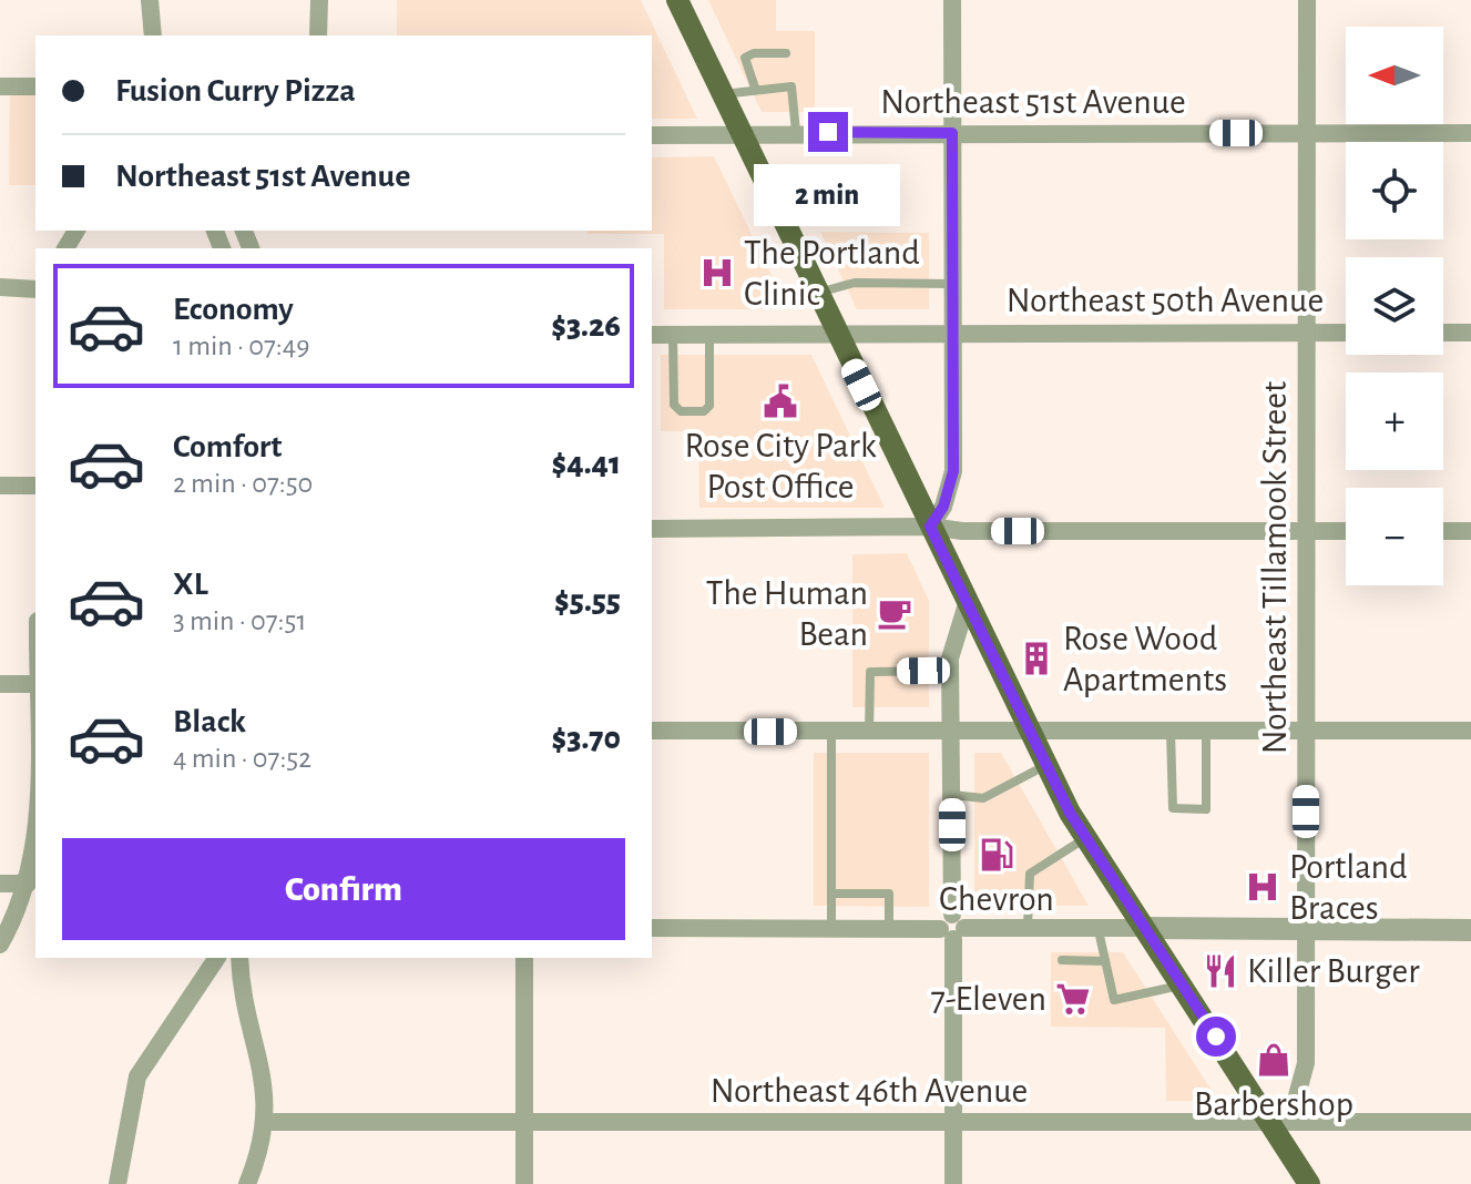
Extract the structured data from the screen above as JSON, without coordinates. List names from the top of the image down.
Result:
{
  "streets": {
    "street": [
      "Northeast 51st Avenue",
      "Northeast 50th Avenue",
      "Northeast Tillamook Street",
      "Northeast 46th Avenue"
    ]
  },
  "crossings": [
    ["Northeast 51st Avenue", "Northeast Tillamook Street"],
    ["Northeast 50th Avenue", "Northeast Tillamook Street"],
    ["Northeast Tillamook Street", "Northeast 46th Avenue"]
  ],
  "places": {
    "hospital": ["The Portland Clinic", "Portland Braces"],
    "public building": ["Rose City Park Post Office"],
    "cafe": ["The Human Bean"],
    "building": ["Rose Wood Apartments"],
    "fuel station": ["Chevron"],
    "restaurant": ["Killer Burger"],
    "supermarket": ["7-Eleven"],
    "shop": ["Barbershop"]
  },
  "north": "left",
  "page": {
    "map_buttons": ["+", "−"],
    "banner": ["Fusion Curry Pizza", "Northeast 51st Avenue"],
    "bubble": "2 min",
    "list": [
      {
        "name": "Economy",
        "note": "1 min · 07:49",
        "value": "$3.26"
      },
      {
        "name": "Comfort",
        "note": "2 min · 07:50",
        "value": "$4.41"
      },
      {
        "name": "XL",
        "note": "3 min · 07:51",
        "value": "$5.55"
      },
      {
        "name": "Black",
        "note": "4 min · 07:52",
        "value": "$3.70"
      }
    ],
    "buttons": "Confirm"
  }
}
